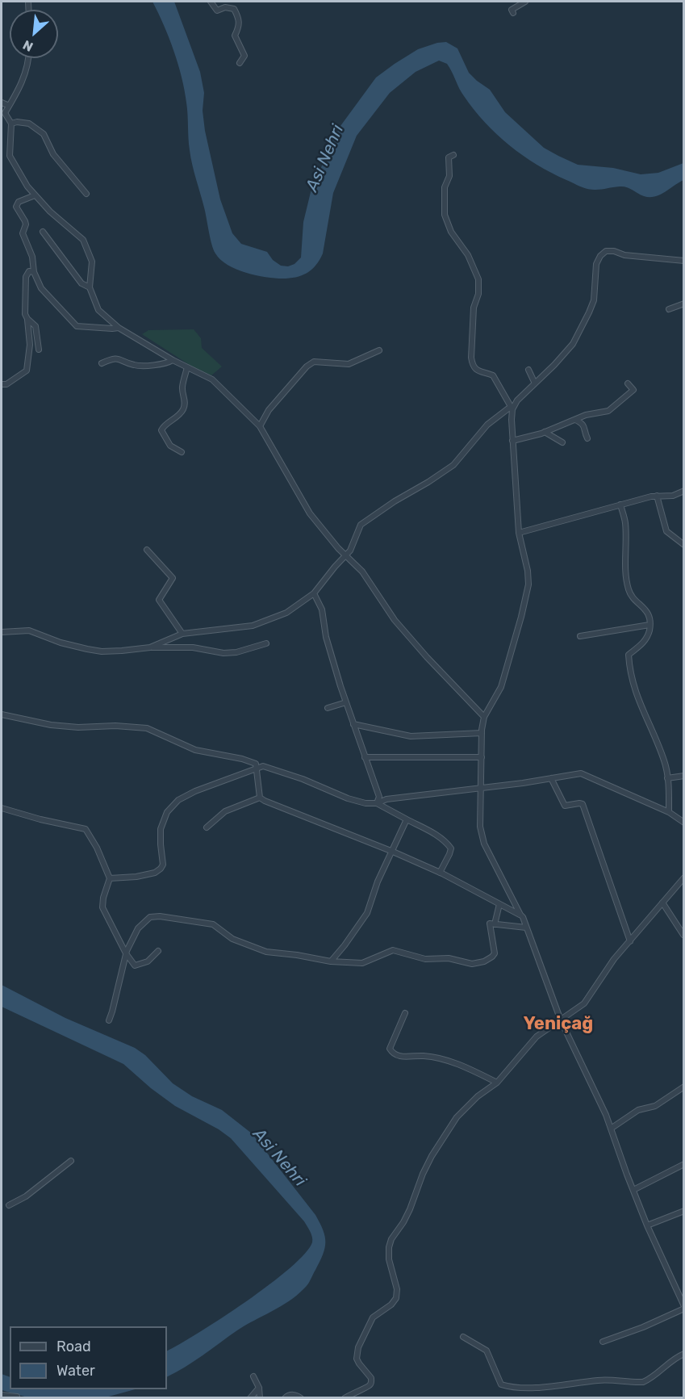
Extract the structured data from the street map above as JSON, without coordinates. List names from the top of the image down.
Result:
{
  "districts": ["Yeniçağ"],
  "water": ["Asi Nehri"],
  "legend": ["Road", "Water"],
  "north": "bottom left"
}
